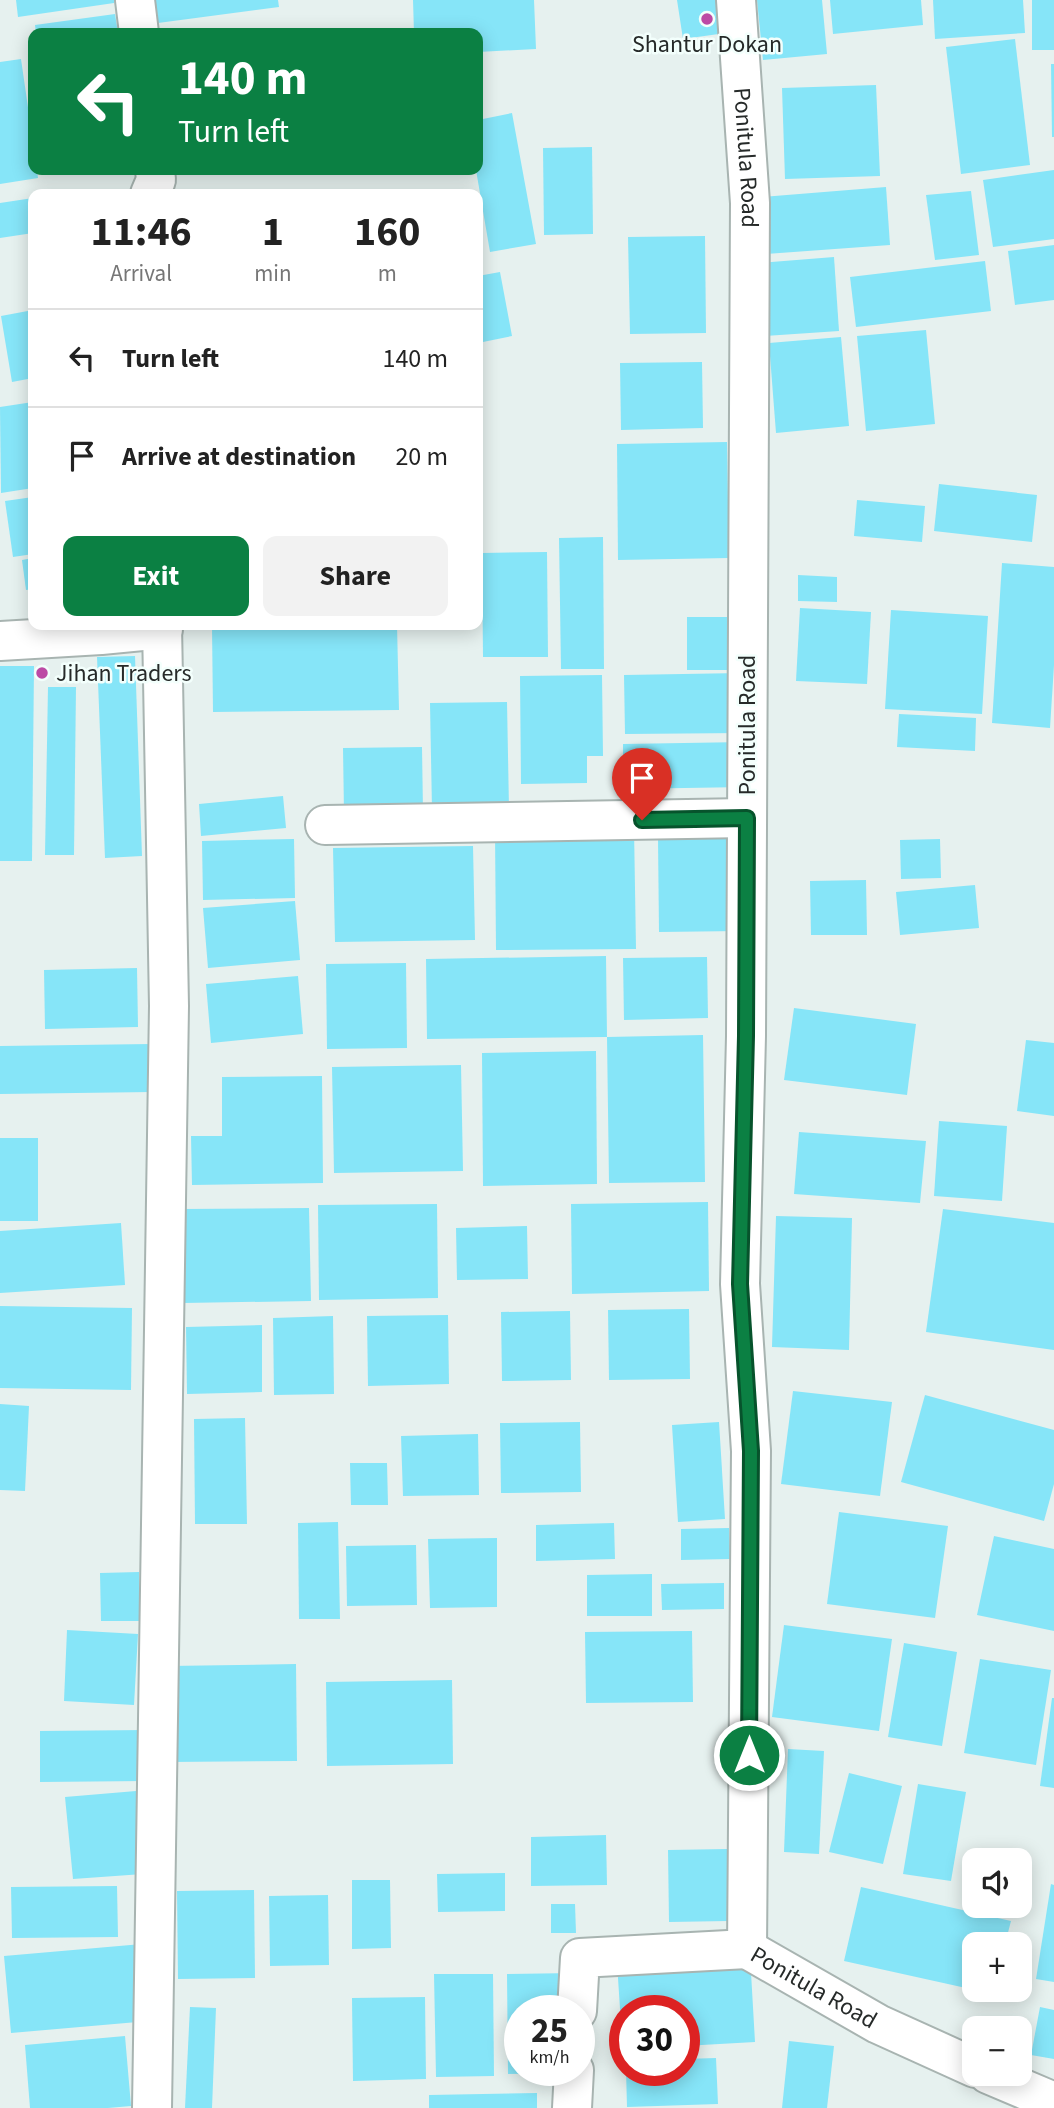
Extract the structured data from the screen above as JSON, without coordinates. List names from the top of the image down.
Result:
{
  "streets": {
    "street": ["Ponitula Road"]
  },
  "places": ["Shantur Dokan", "Jihan Traders"],
  "page": {
    "turn": ["140 m", "Turn left"],
    "eta": [
      "11:46",
      "Arrival",
      "1",
      "min",
      "160",
      "m"
    ],
    "list": [
      {
        "name": "Turn left",
        "value": "140 m"
      },
      {
        "name": "Arrive at destination",
        "value": "20 m"
      }
    ],
    "buttons": ["Exit", "Share"],
    "map_buttons": ["+", "−"],
    "speed": "25 km/h",
    "limit": "30"
  }
}
